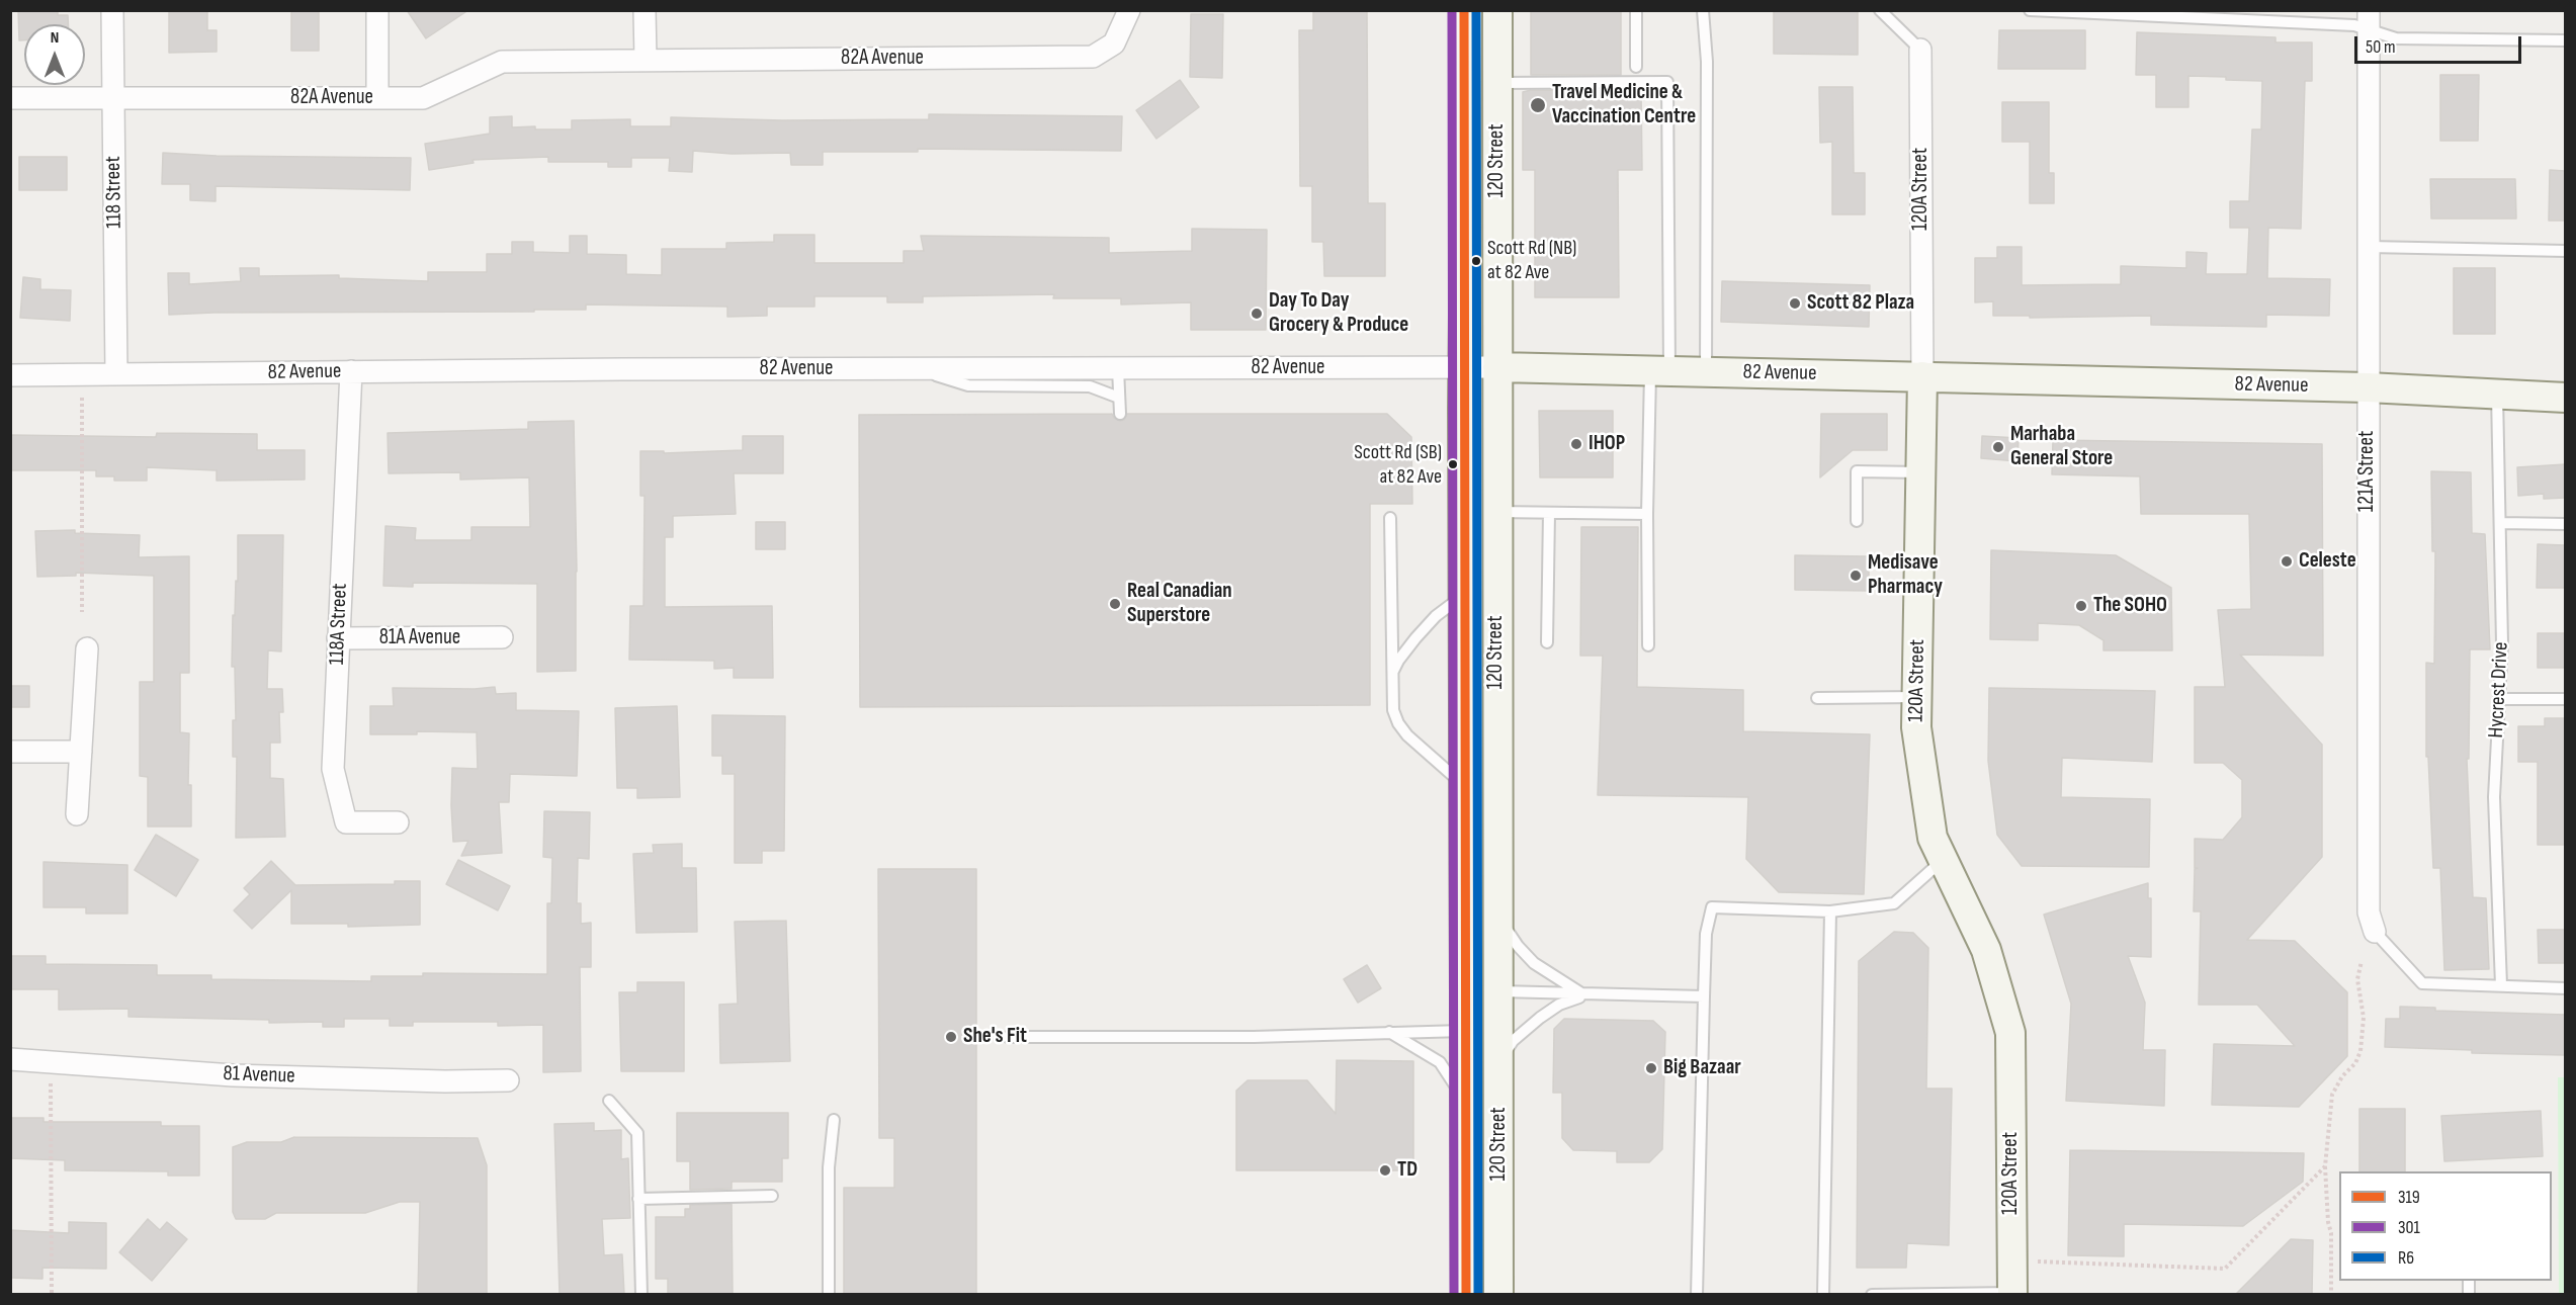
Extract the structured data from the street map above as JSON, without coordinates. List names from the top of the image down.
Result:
{
  "streets": {
    "main road": ["120 Street", "120A Street", "82 Avenue"],
    "street": [
      "82A Avenue",
      "118 Street",
      "121A Street",
      "118A Street",
      "81A Avenue",
      "81 Avenue"
    ],
    "lane": ["Hycrest Drive"]
  },
  "crossings": [
    ["82A Avenue", "118 Street"],
    ["120 Street", "82 Avenue"],
    ["120A Street", "82 Avenue"],
    ["118 Street", "82 Avenue"],
    ["82 Avenue", "121A Street"],
    ["82 Avenue", "118A Street"],
    ["82 Avenue", "Hycrest Drive"],
    ["118A Street", "81A Avenue"]
  ],
  "places": [
    "Travel Medicine & Vaccination Centre",
    "Scott Rd (NB) at 82 Ave",
    "Scott 82 Plaza",
    "Day To Day Grocery & Produce",
    "IHOP",
    "Marhaba General Store",
    "Scott Rd (SB) at 82 Ave",
    "Celeste",
    "Medisave Pharmacy",
    "Real Canadian Superstore",
    "The SOHO",
    "She's Fit",
    "Big Bazaar",
    "TD"
  ],
  "lines": ["transit line 319", "transit line 301", "transit line R6"],
  "legend": ["319", "301", "R6"],
  "scale_bar": "50 m",
  "north": "top"
}
